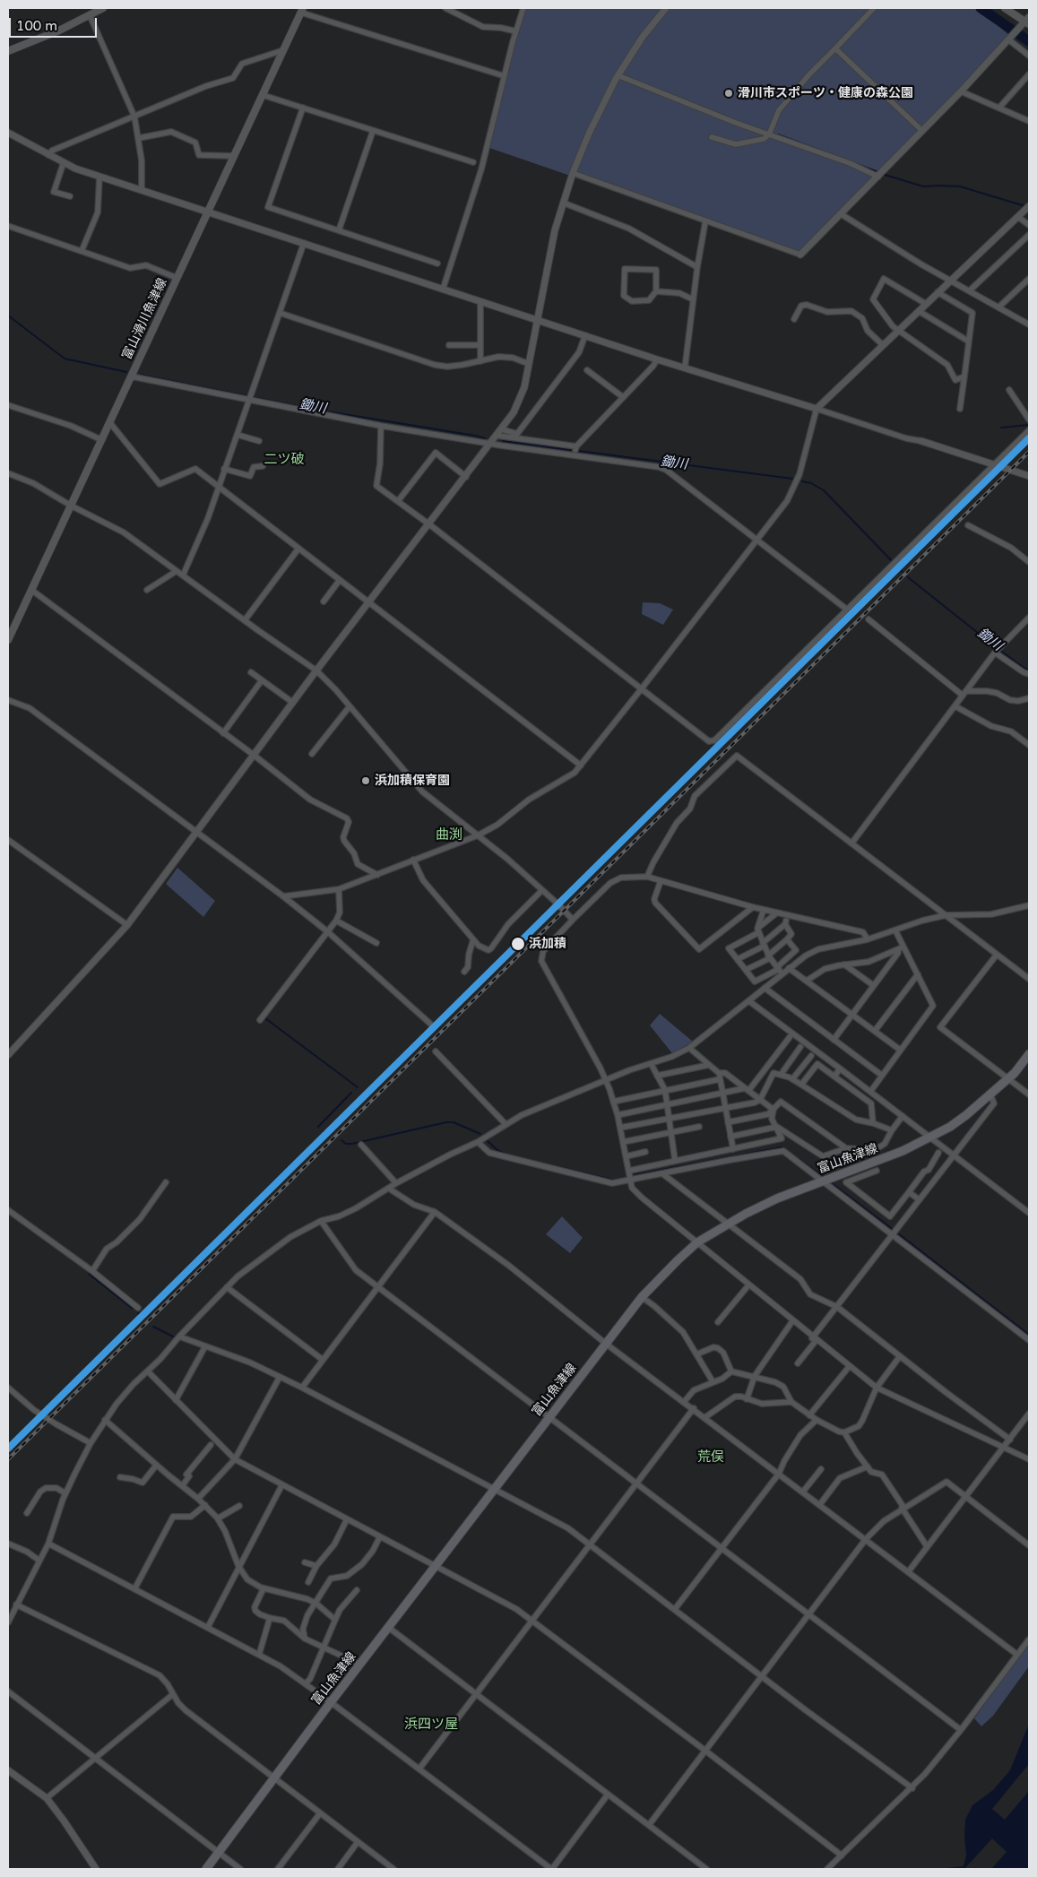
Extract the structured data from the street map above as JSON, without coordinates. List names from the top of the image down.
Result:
{
  "streets": {
    "main road": ["富山滑川魚津線", "富山魚津線"]
  },
  "districts": [
    "二ツ破",
    "曲渕",
    "荒俣",
    "浜四ツ屋"
  ],
  "water": ["鋤川"],
  "places": ["滑川市スポーツ・健康の森公園", "浜加積保育園", "浜加積"],
  "scale_bar": "100 m"
}
